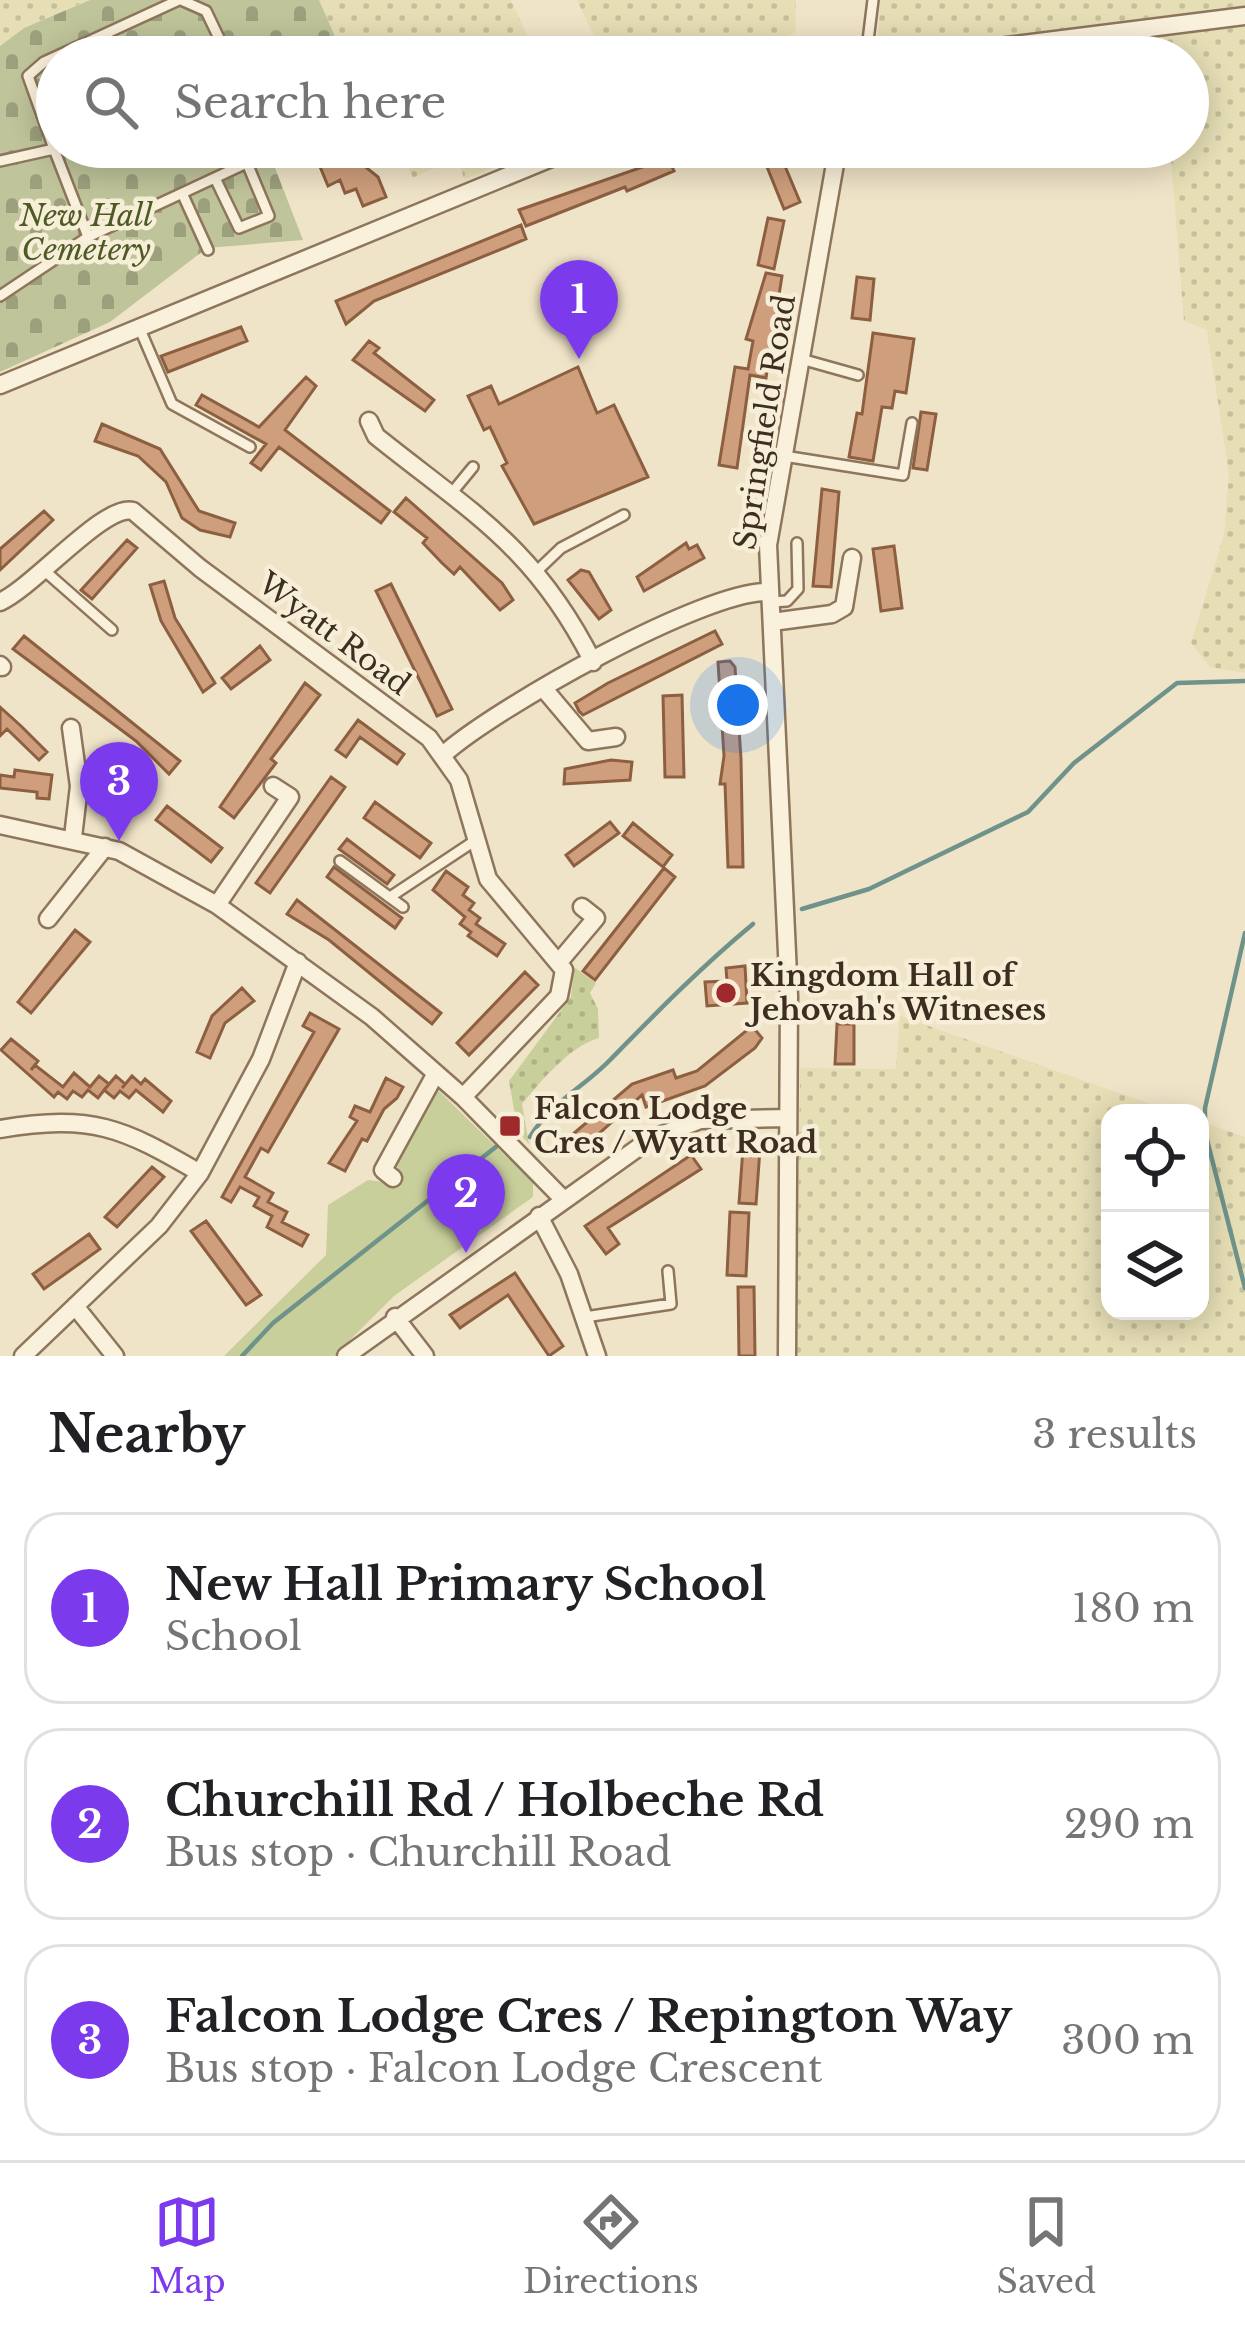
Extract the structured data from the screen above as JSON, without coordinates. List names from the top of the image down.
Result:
{
  "streets": {
    "street": ["Springfield Road", "Wyatt Road"]
  },
  "parks": ["New Hall Cemetery"],
  "places": {
    "other": ["Kingdom Hall of Jehovah's Witneses"],
    "transit": ["Falcon Lodge Cres / Wyatt Road"]
  },
  "page": {
    "search": "Search here",
    "pins": ["1", "3", "2"],
    "heading": ["Nearby", "3 results"],
    "list": [
      {
        "mark": "1",
        "name": "New Hall Primary School",
        "note": "School",
        "value": "180 m"
      },
      {
        "mark": "2",
        "name": "Churchill Rd / Holbeche Rd",
        "note": "Bus stop · Churchill Road",
        "value": "290 m"
      },
      {
        "mark": "3",
        "name": "Falcon Lodge Cres / Repington Way",
        "note": "Bus stop · Falcon Lodge Crescent",
        "value": "300 m"
      }
    ],
    "nav": ["Map", "Directions", "Saved"]
  }
}
